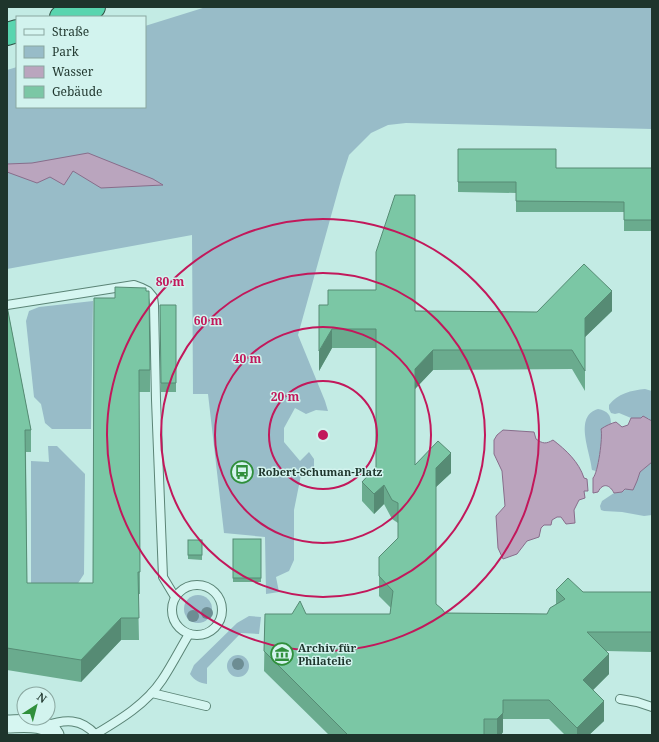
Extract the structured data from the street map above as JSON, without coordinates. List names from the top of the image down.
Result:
{
  "places": {
    "bus stop": ["Robert-Schuman-Platz"],
    "museum": ["Archiv für Philatelie"]
  },
  "legend": [
    "Straße",
    "Park",
    "Wasser",
    "Gebäude"
  ],
  "north": "top right",
  "rings": [
    "80 m",
    "60 m",
    "40 m",
    "20 m"
  ]
}
